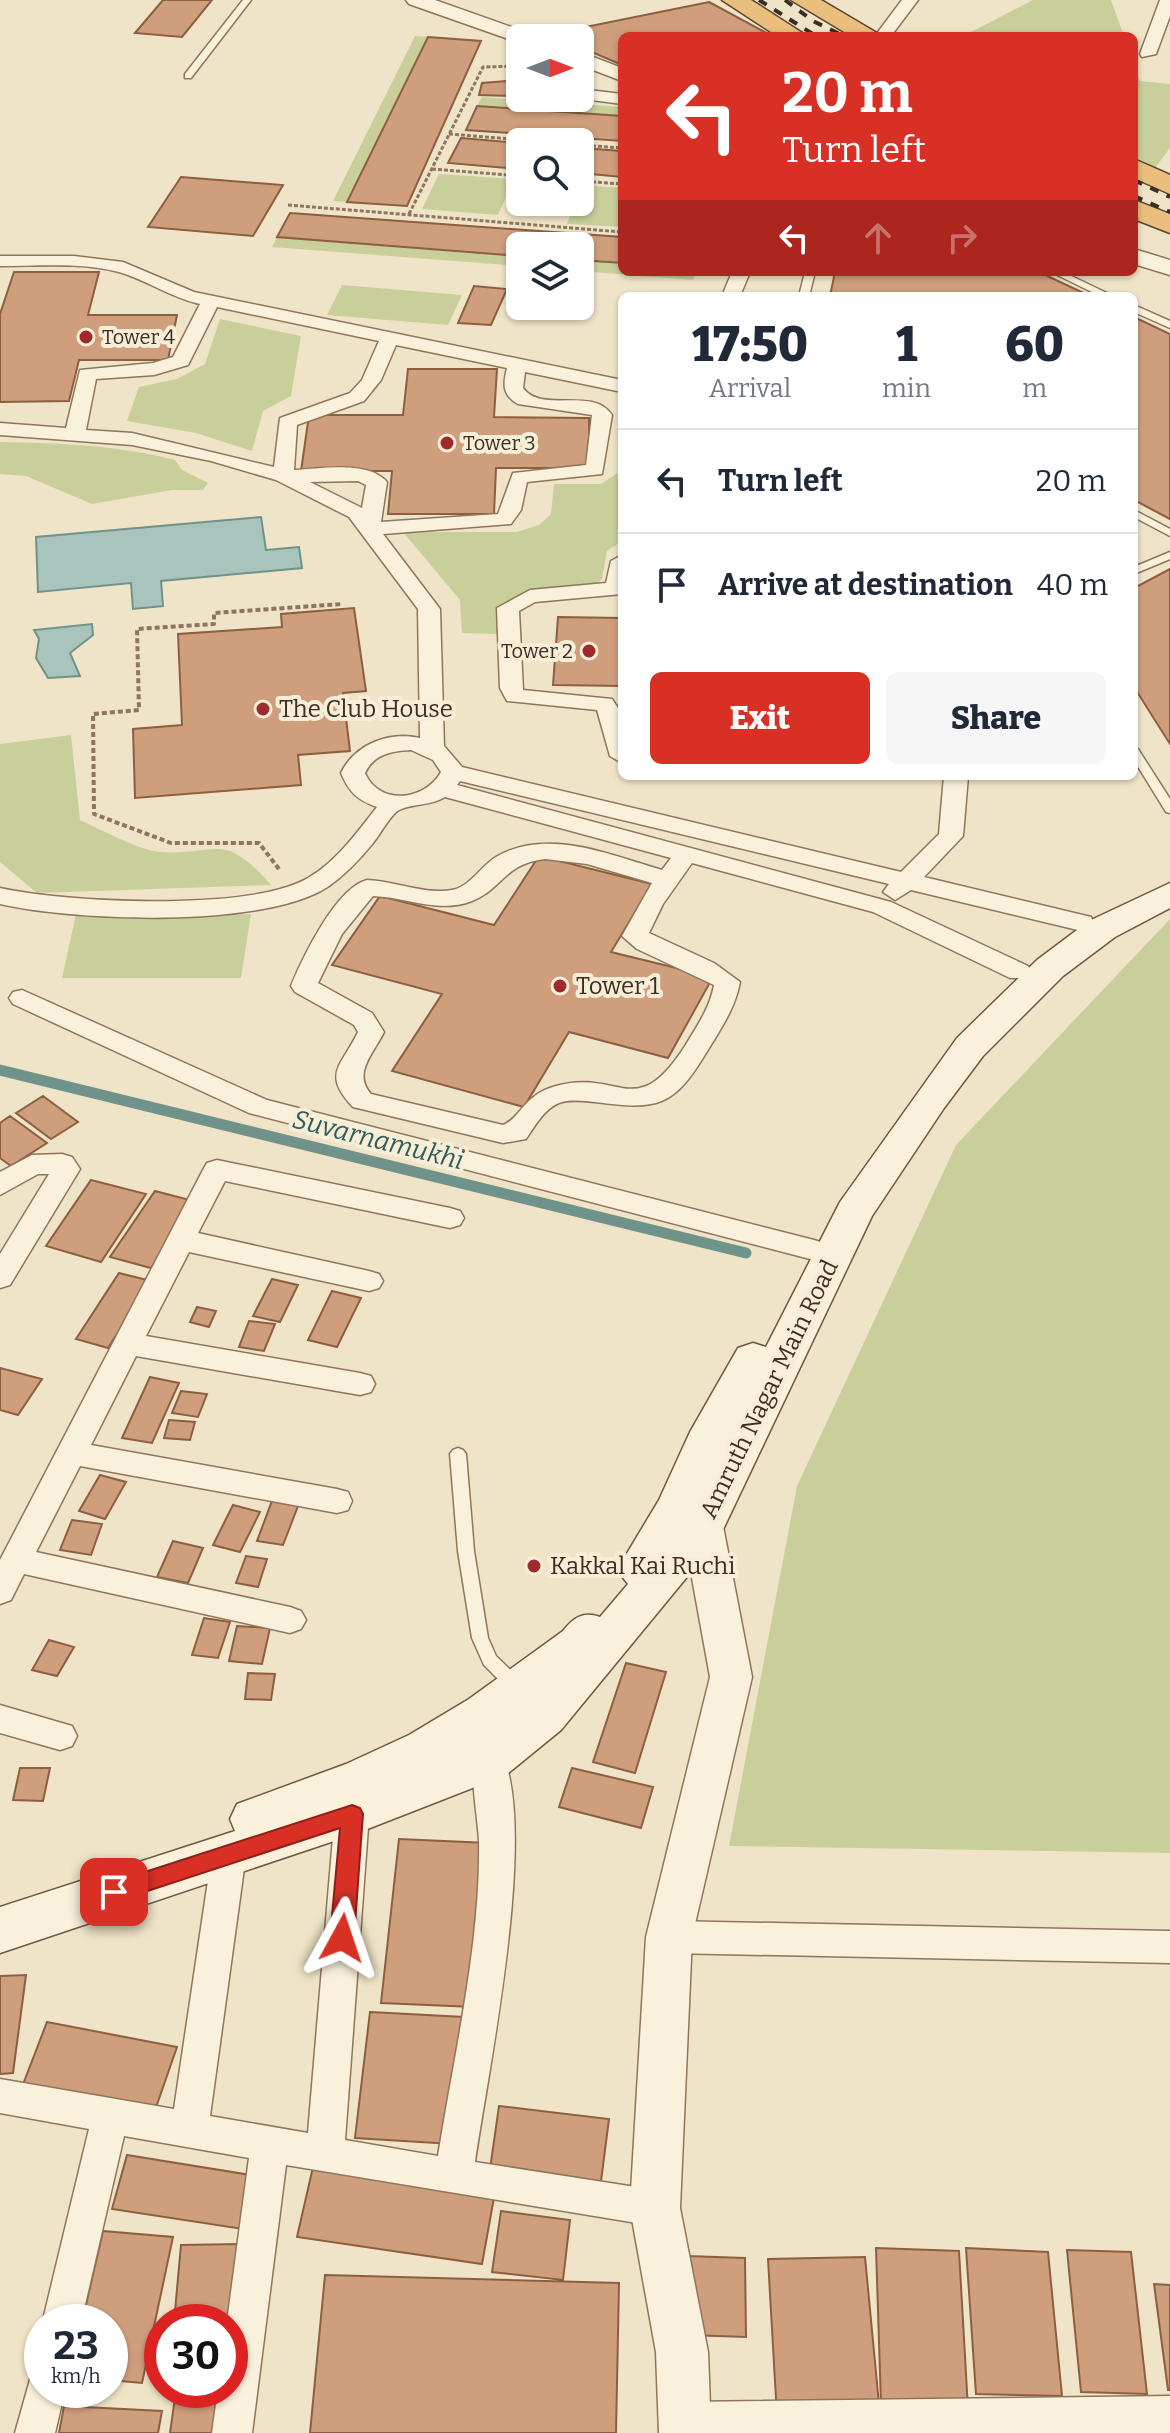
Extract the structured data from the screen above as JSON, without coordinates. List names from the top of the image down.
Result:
{
  "streets": {
    "main road": ["Amruth Nagar Main Road"]
  },
  "water": ["Suvarnamukhi"],
  "places": [
    "Tower 4",
    "Tower 3",
    "Tower 2",
    "The Club House",
    "Tower 1",
    "Kakkal Kai Ruchi"
  ],
  "north": "right",
  "page": {
    "turn": ["20 m", "Turn left"],
    "eta": [
      "17:50",
      "Arrival",
      "1",
      "min",
      "60",
      "m"
    ],
    "list": [
      {
        "name": "Turn left",
        "value": "20 m"
      },
      {
        "name": "Arrive at destination",
        "value": "40 m"
      }
    ],
    "buttons": ["Exit", "Share"],
    "speed": "23 km/h",
    "limit": "30"
  }
}
